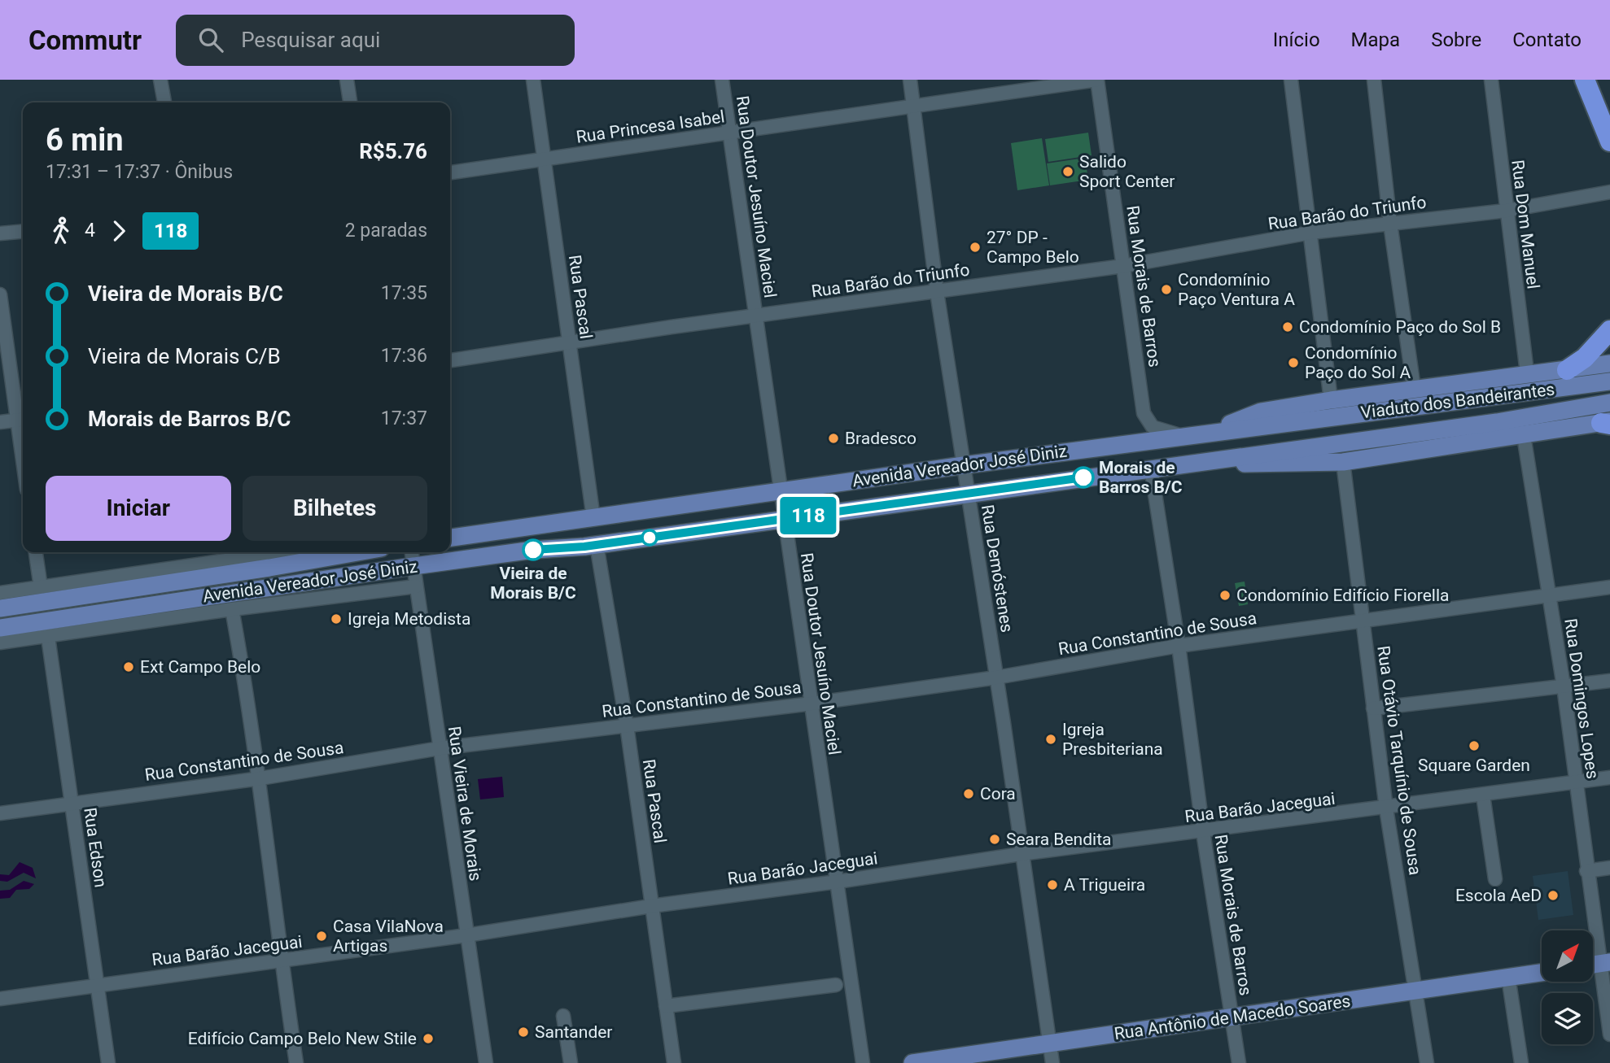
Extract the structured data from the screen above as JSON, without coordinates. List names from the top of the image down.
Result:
{
  "streets": {
    "main road": ["Viaduto dos Bandeirantes", "Avenida Vereador José Diniz", "Rua Antônio de Macedo Soares"],
    "street": [
      "Rua Princesa Isabel",
      "Rua Doutor Jesuíno Maciel",
      "Rua Barão do Triunfo",
      "Rua Dom Manuel",
      "Rua Morais de Barros",
      "Rua Pascal",
      "Rua Demóstenes",
      "Rua Constantino de Sousa",
      "Rua Domingos Lopes",
      "Rua Otávio Tarquínio de Sousa",
      "Rua Vieira de Morais",
      "Rua Barão Jaceguai",
      "Rua Edson"
    ]
  },
  "crossings": [
    ["Rua Princesa Isabel", "Rua Doutor Jesuíno Maciel"],
    ["Rua Princesa Isabel", "Rua Morais de Barros"],
    ["Rua Princesa Isabel", "Rua Pascal"],
    ["Rua Princesa Isabel", "Rua Demóstenes"],
    ["Rua Doutor Jesuíno Maciel", "Rua Barão do Triunfo"],
    ["Rua Doutor Jesuíno Maciel", "Avenida Vereador José Diniz"],
    ["Rua Doutor Jesuíno Maciel", "Rua Constantino de Sousa"],
    ["Rua Doutor Jesuíno Maciel", "Rua Barão Jaceguai"],
    ["Rua Barão do Triunfo", "Rua Dom Manuel"],
    ["Rua Barão do Triunfo", "Rua Morais de Barros"],
    ["Rua Barão do Triunfo", "Rua Pascal"],
    ["Rua Barão do Triunfo", "Rua Demóstenes"],
    ["Rua Morais de Barros", "Avenida Vereador José Diniz"],
    ["Rua Morais de Barros", "Rua Constantino de Sousa"],
    ["Rua Morais de Barros", "Rua Barão Jaceguai"],
    ["Rua Morais de Barros", "Rua Antônio de Macedo Soares"],
    ["Rua Pascal", "Avenida Vereador José Diniz"],
    ["Rua Pascal", "Rua Constantino de Sousa"],
    ["Rua Pascal", "Rua Barão Jaceguai"],
    ["Viaduto dos Bandeirantes", "Avenida Vereador José Diniz"],
    ["Avenida Vereador José Diniz", "Rua Demóstenes"],
    ["Avenida Vereador José Diniz", "Rua Vieira de Morais"],
    ["Avenida Vereador José Diniz", "Rua Edson"],
    ["Rua Demóstenes", "Rua Constantino de Sousa"],
    ["Rua Demóstenes", "Rua Barão Jaceguai"],
    ["Rua Demóstenes", "Rua Antônio de Macedo Soares"],
    ["Rua Constantino de Sousa", "Rua Domingos Lopes"],
    ["Rua Constantino de Sousa", "Rua Otávio Tarquínio de Sousa"],
    ["Rua Constantino de Sousa", "Rua Vieira de Morais"],
    ["Rua Constantino de Sousa", "Rua Edson"],
    ["Rua Domingos Lopes", "Rua Barão Jaceguai"],
    ["Rua Otávio Tarquínio de Sousa", "Rua Barão Jaceguai"],
    ["Rua Otávio Tarquínio de Sousa", "Rua Antônio de Macedo Soares"],
    ["Rua Vieira de Morais", "Rua Barão Jaceguai"],
    ["Rua Barão Jaceguai", "Rua Edson"]
  ],
  "places": [
    "Salido Sport Center",
    "27° DP - Campo Belo",
    "Condomínio Paço Ventura A",
    "Condomínio Paço do Sol B",
    "Condomínio Paço do Sol A",
    "Bradesco",
    "Morais de Barros B/C",
    "Vieira de Morais B/C",
    "Condomínio Edifício Fiorella",
    "Igreja Metodista",
    "Ext Campo Belo",
    "Igreja Presbiteriana",
    "Square Garden",
    "Cora",
    "Seara Bendita",
    "A Trigueira",
    "Escola AeD",
    "Casa VilaNova Artigas",
    "Santander",
    "Edifício Campo Belo New Stile"
  ],
  "lines": ["bus line 118"],
  "north": "top right",
  "page": {
    "header": "Commutr",
    "search": "Pesquisar aqui",
    "nav": [
      "Início",
      "Mapa",
      "Sobre",
      "Contato"
    ],
    "on_map": "118",
    "heading": ["6 min", "17:31 – 17:37 · Ônibus", "R$5.76"],
    "legs": ["4", "118", "2 paradas"],
    "list": [
      {
        "name": "Vieira de Morais B/C",
        "value": "17:35"
      },
      {
        "name": "Vieira de Morais C/B",
        "value": "17:36"
      },
      {
        "name": "Morais de Barros B/C",
        "value": "17:37"
      }
    ],
    "buttons": ["Iniciar", "Bilhetes"]
  }
}
